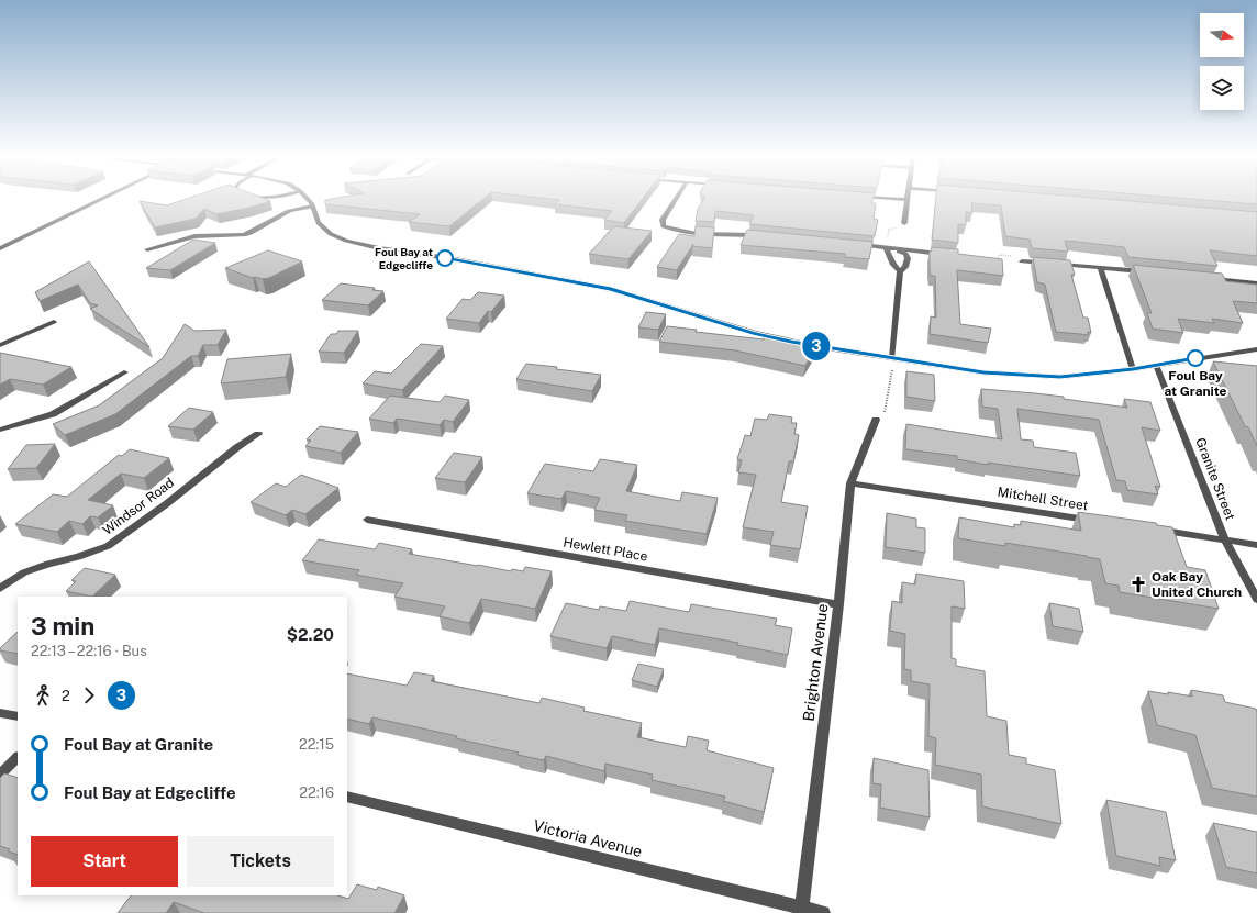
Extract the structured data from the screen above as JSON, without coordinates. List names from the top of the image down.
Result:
{
  "streets": {
    "street": [
      "Granite Street",
      "Mitchell Street",
      "Windsor Road",
      "Hewlett Place",
      "Brighton Avenue",
      "Victoria Avenue"
    ]
  },
  "crossings": [
    ["Mitchell Street", "Brighton Avenue"],
    ["Hewlett Place", "Brighton Avenue"],
    ["Brighton Avenue", "Victoria Avenue"]
  ],
  "places": {
    "other": ["Foul Bay at Edgecliffe", "Foul Bay at Granite"],
    "church": ["Oak Bay United Church"]
  },
  "lines": ["bus line 3"],
  "north": "right",
  "page": {
    "on_map": "3",
    "heading": ["3 min", "22:13 – 22:16 · Bus", "$2.20"],
    "legs": ["2", "3"],
    "list": [
      {
        "name": "Foul Bay at Granite",
        "value": "22:15"
      },
      {
        "name": "Foul Bay at Edgecliffe",
        "value": "22:16"
      }
    ],
    "buttons": ["Start", "Tickets"]
  }
}
